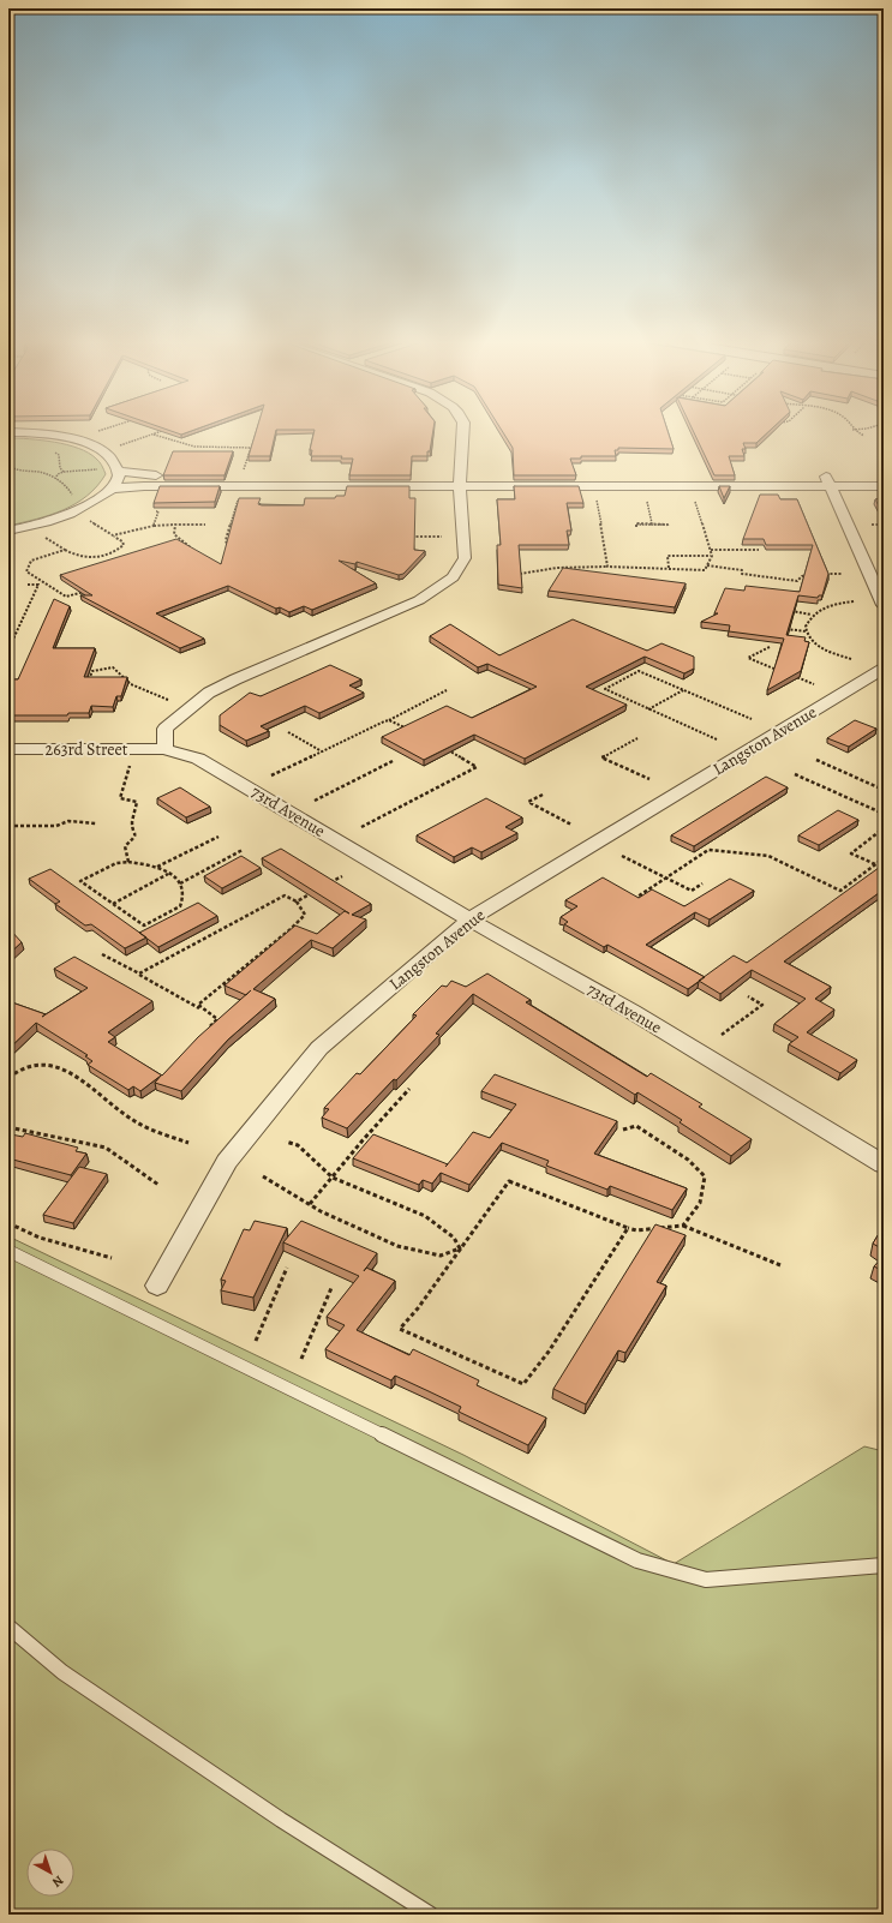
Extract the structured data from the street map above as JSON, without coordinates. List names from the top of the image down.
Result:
{
  "streets": {
    "street": ["Langston Avenue", "263rd Street", "73rd Avenue"]
  },
  "crossings": [
    ["Langston Avenue", "73rd Avenue"],
    ["263rd Street", "73rd Avenue"]
  ],
  "north": "bottom right"
}
